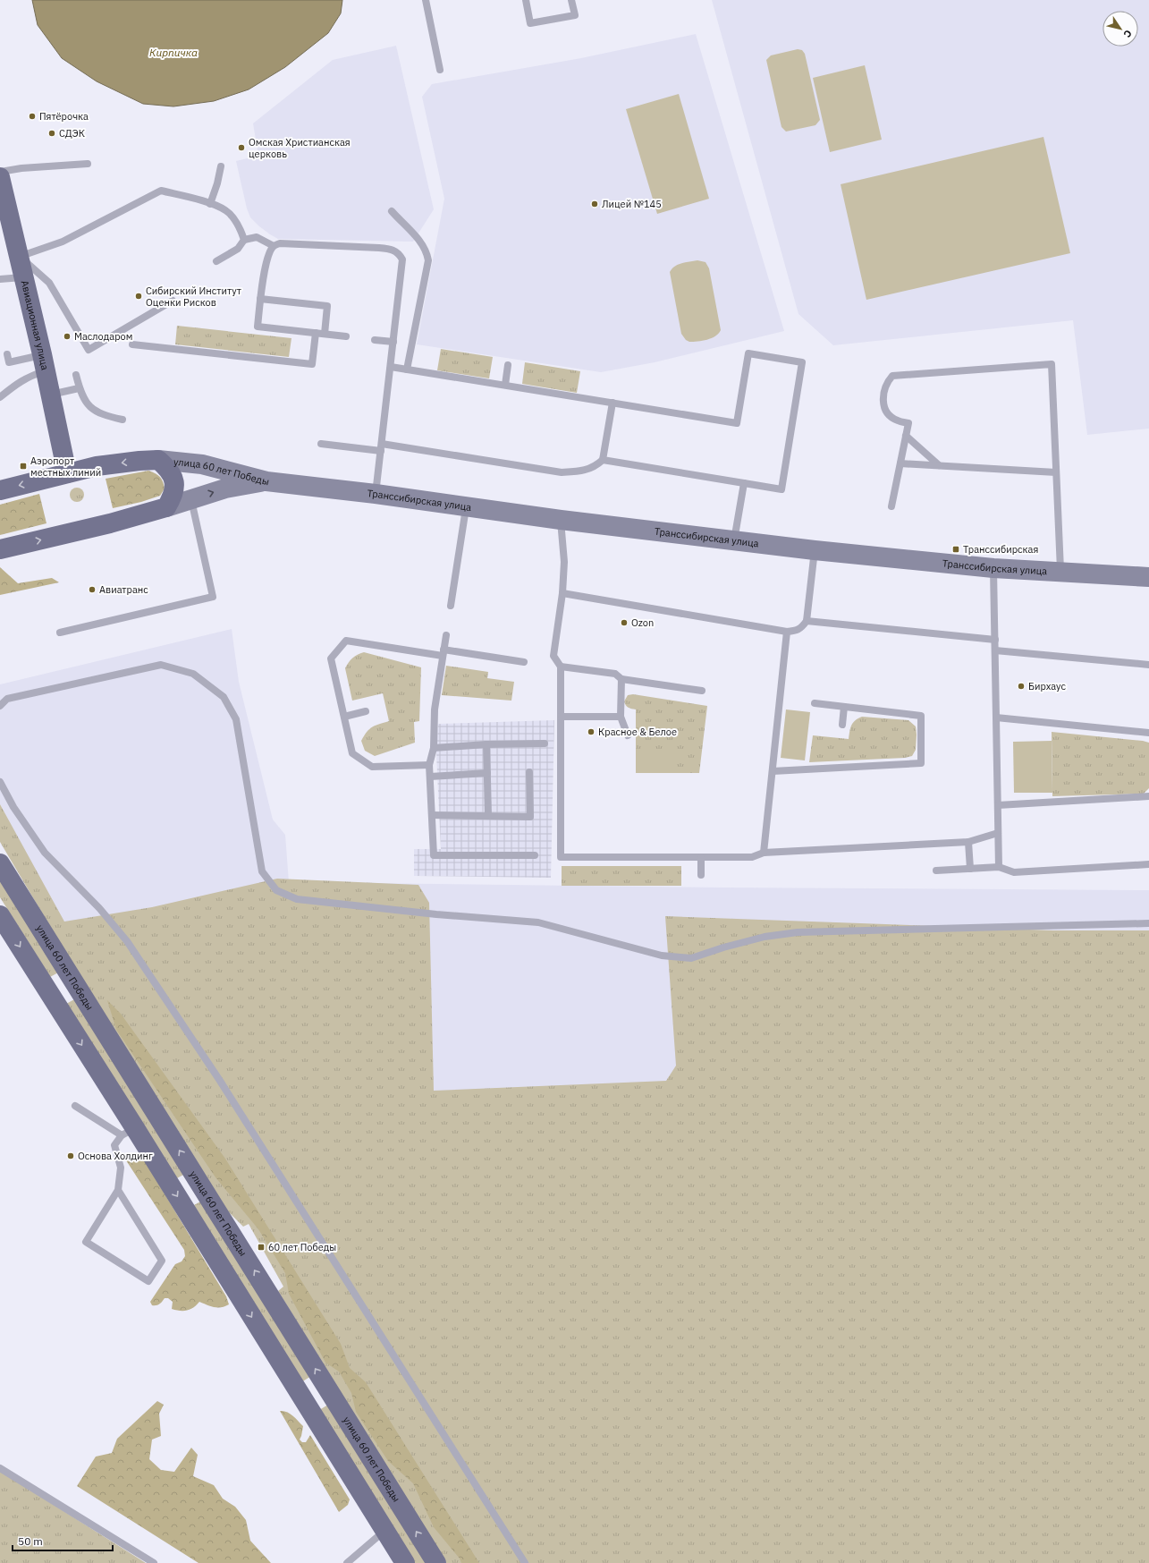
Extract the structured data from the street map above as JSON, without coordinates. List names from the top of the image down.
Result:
{
  "streets": {
    "main road": ["Авиационная улица", "улица 60 лет Победы", "Транссибирская улица"]
  },
  "crossings": [
    ["Авиационная улица", "улица 60 лет Победы"],
    ["улица 60 лет Победы", "Транссибирская улица"]
  ],
  "water": ["Кирпичка"],
  "places": {
    "other": [
      "Пятёрочка",
      "СДЭК",
      "Омская Христианская церковь",
      "Лицей №145",
      "Сибирский Институт Оценки Рисков",
      "Маслодаром",
      "Авиатранс",
      "Ozon",
      "Бирхаус",
      "Красное & Белое",
      "Основа Холдинг"
    ],
    "transit": ["Аэропорт местных линий", "Транссибирская", "60 лет Победы"]
  },
  "scale_bar": "50 m",
  "north": "bottom right"
}
